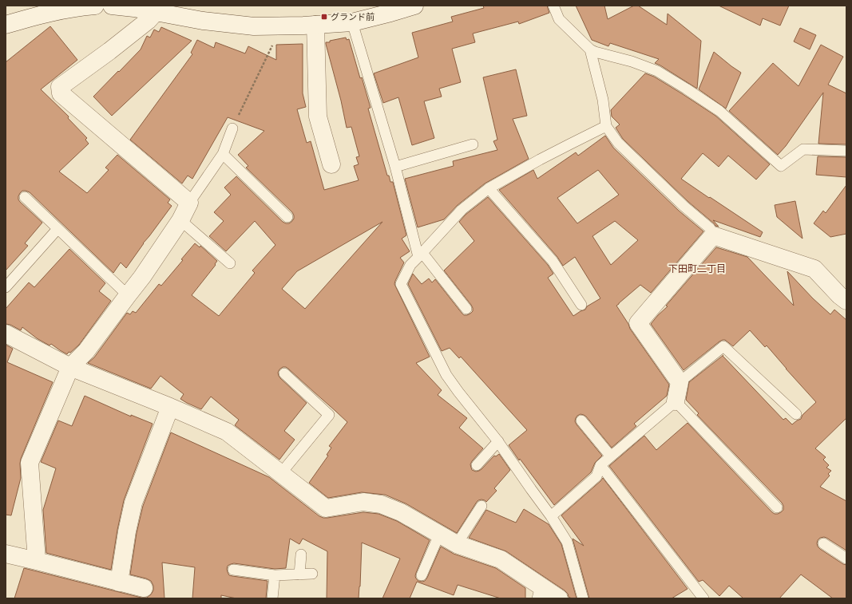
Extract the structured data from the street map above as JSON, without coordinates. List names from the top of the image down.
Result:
{
  "districts": ["下田町二丁目"],
  "places": {
    "transit": ["グランド前"]
  }
}
